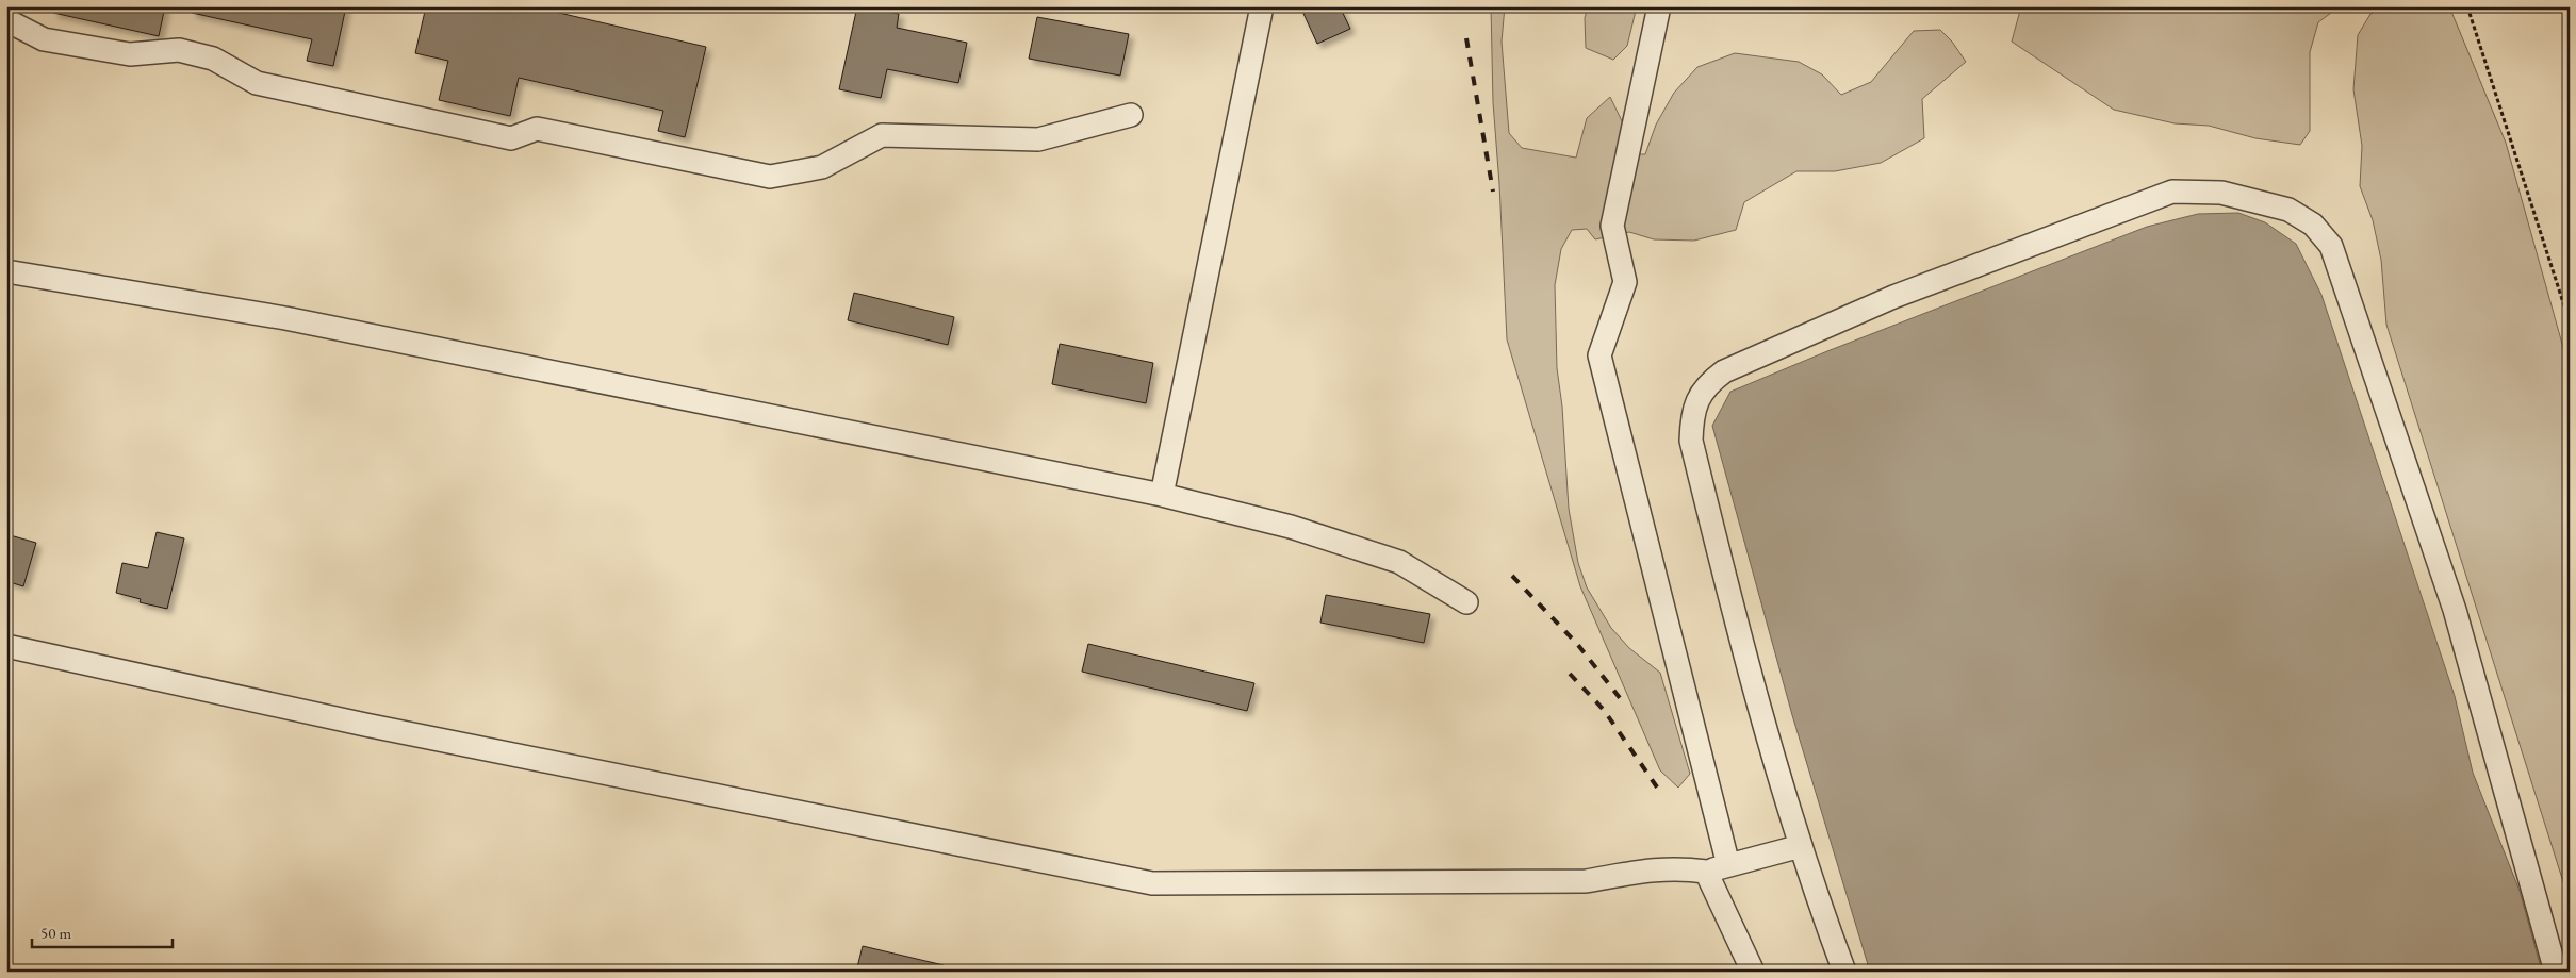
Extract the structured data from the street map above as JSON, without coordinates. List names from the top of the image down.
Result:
{
  "scale_bar": "50 m"
}
